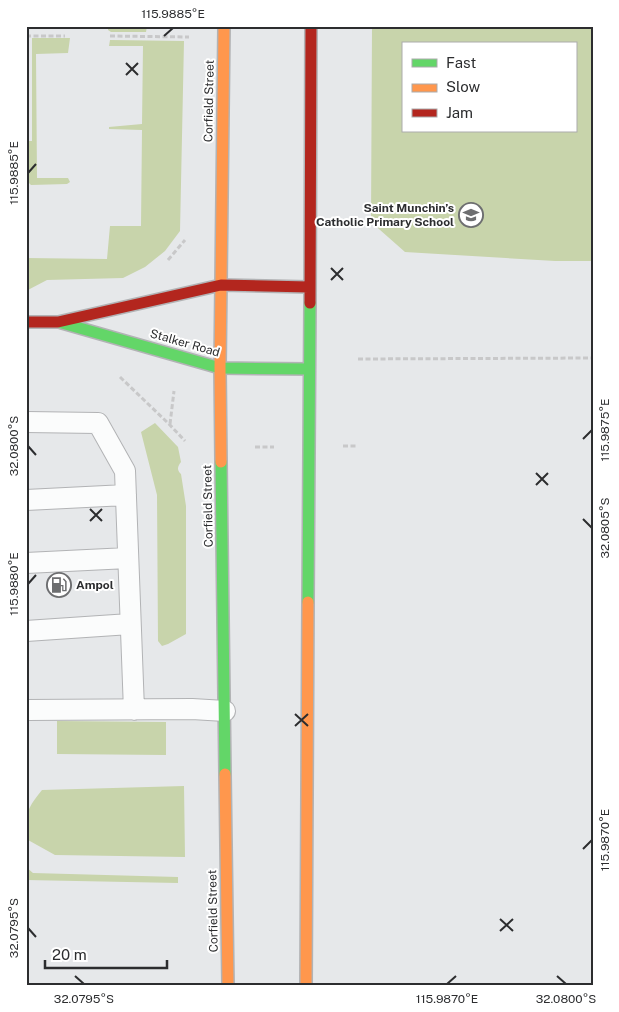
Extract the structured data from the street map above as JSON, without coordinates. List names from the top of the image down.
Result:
{
  "streets": {
    "main road": ["Corfield Street", "Stalker Road"]
  },
  "crossings": [
    ["Corfield Street", "Stalker Road"]
  ],
  "places": {
    "school or university": ["Saint Munchin’s Catholic Primary School"],
    "fuel station": ["Ampol"]
  },
  "legend": ["Fast", "Slow", "Jam"],
  "scale_bar": "20 m",
  "coordinates": [
    "115.9885°E",
    "115.9875°E",
    "32.0800°S",
    "32.0805°S",
    "115.9880°E",
    "115.9870°E",
    "32.0795°S"
  ]
}
